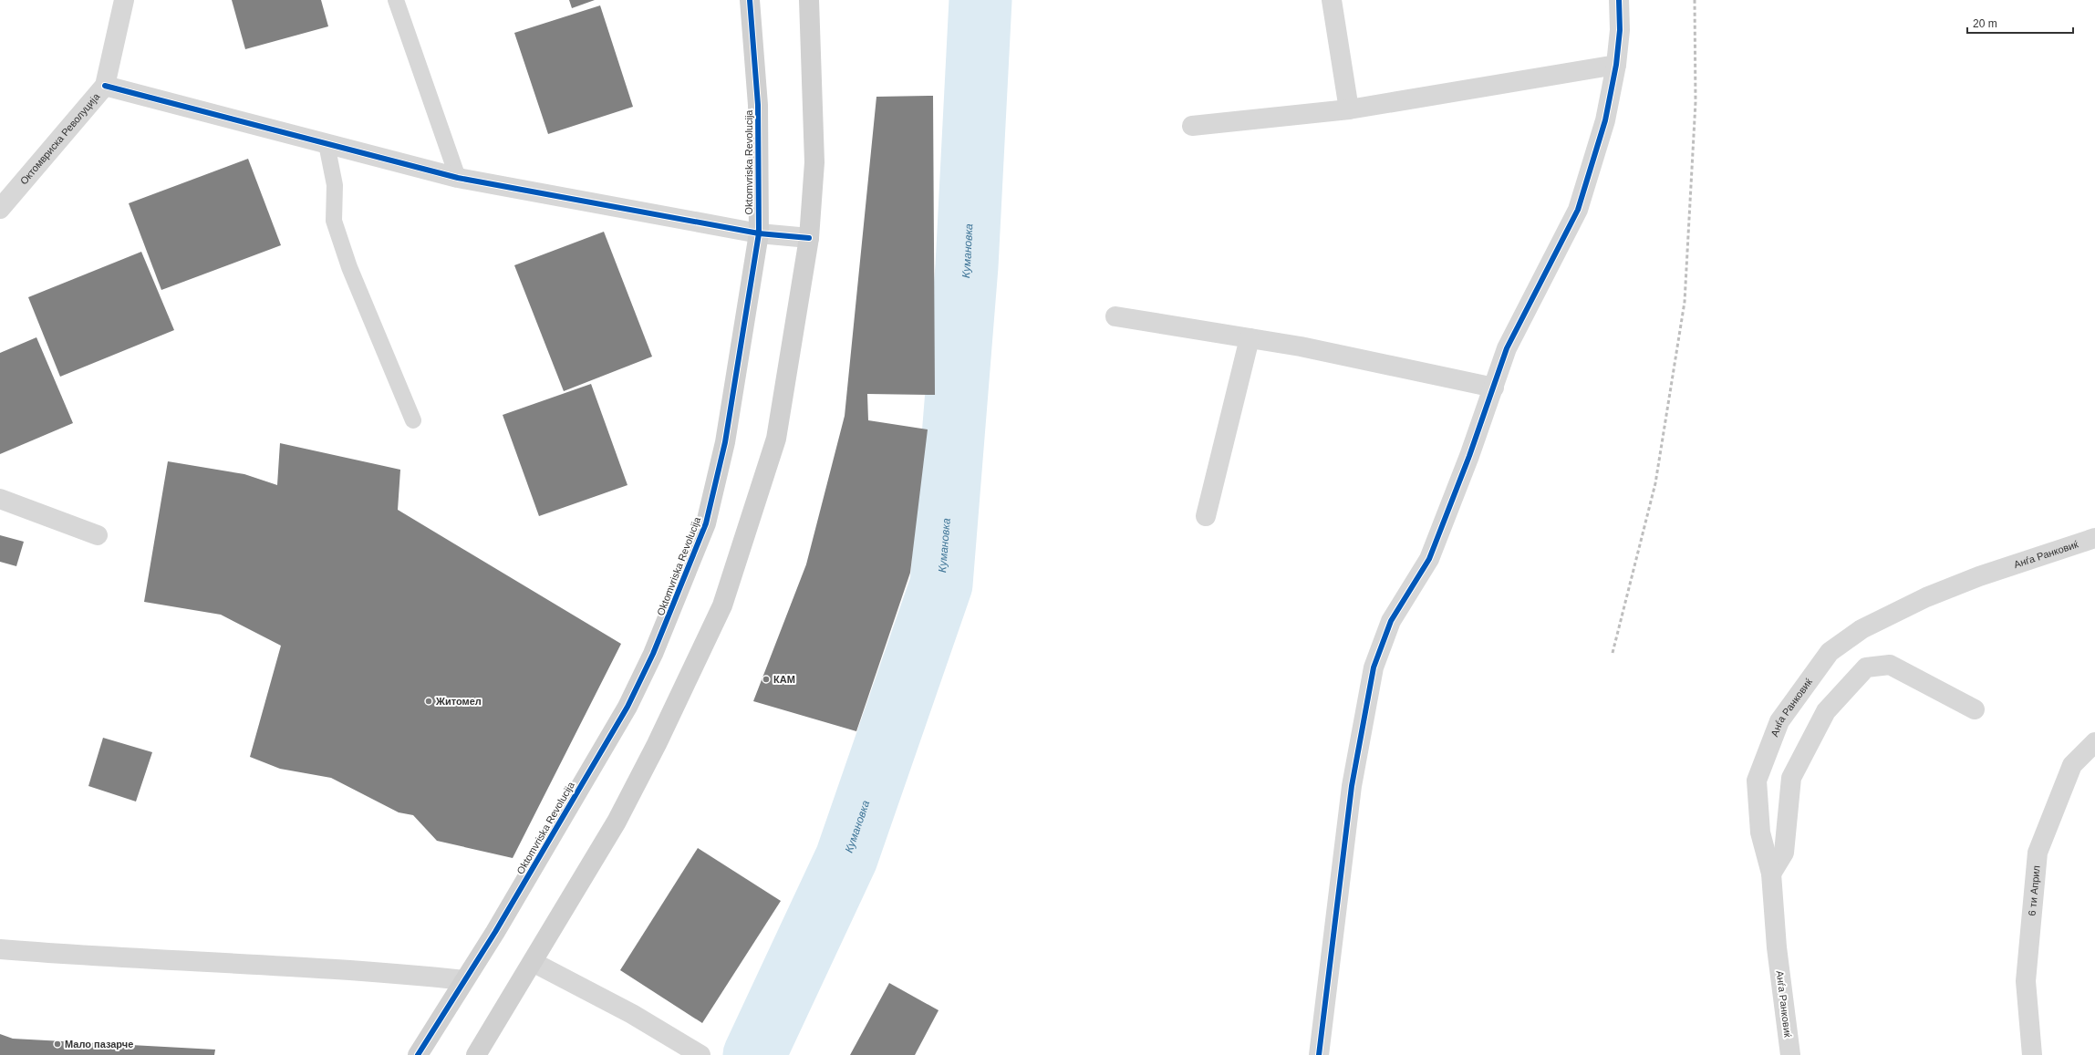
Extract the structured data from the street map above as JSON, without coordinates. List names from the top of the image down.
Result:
{
  "streets": {
    "street": [
      "Октомвриска Револуција",
      "Oktomvriska Revolucija",
      "Анѓа Ранковиќ",
      "6 ти Април"
    ]
  },
  "water": ["Кумановка"],
  "places": ["КАМ", "Житомел", "Мало пазарче"],
  "scale_bar": "20 m"
}
